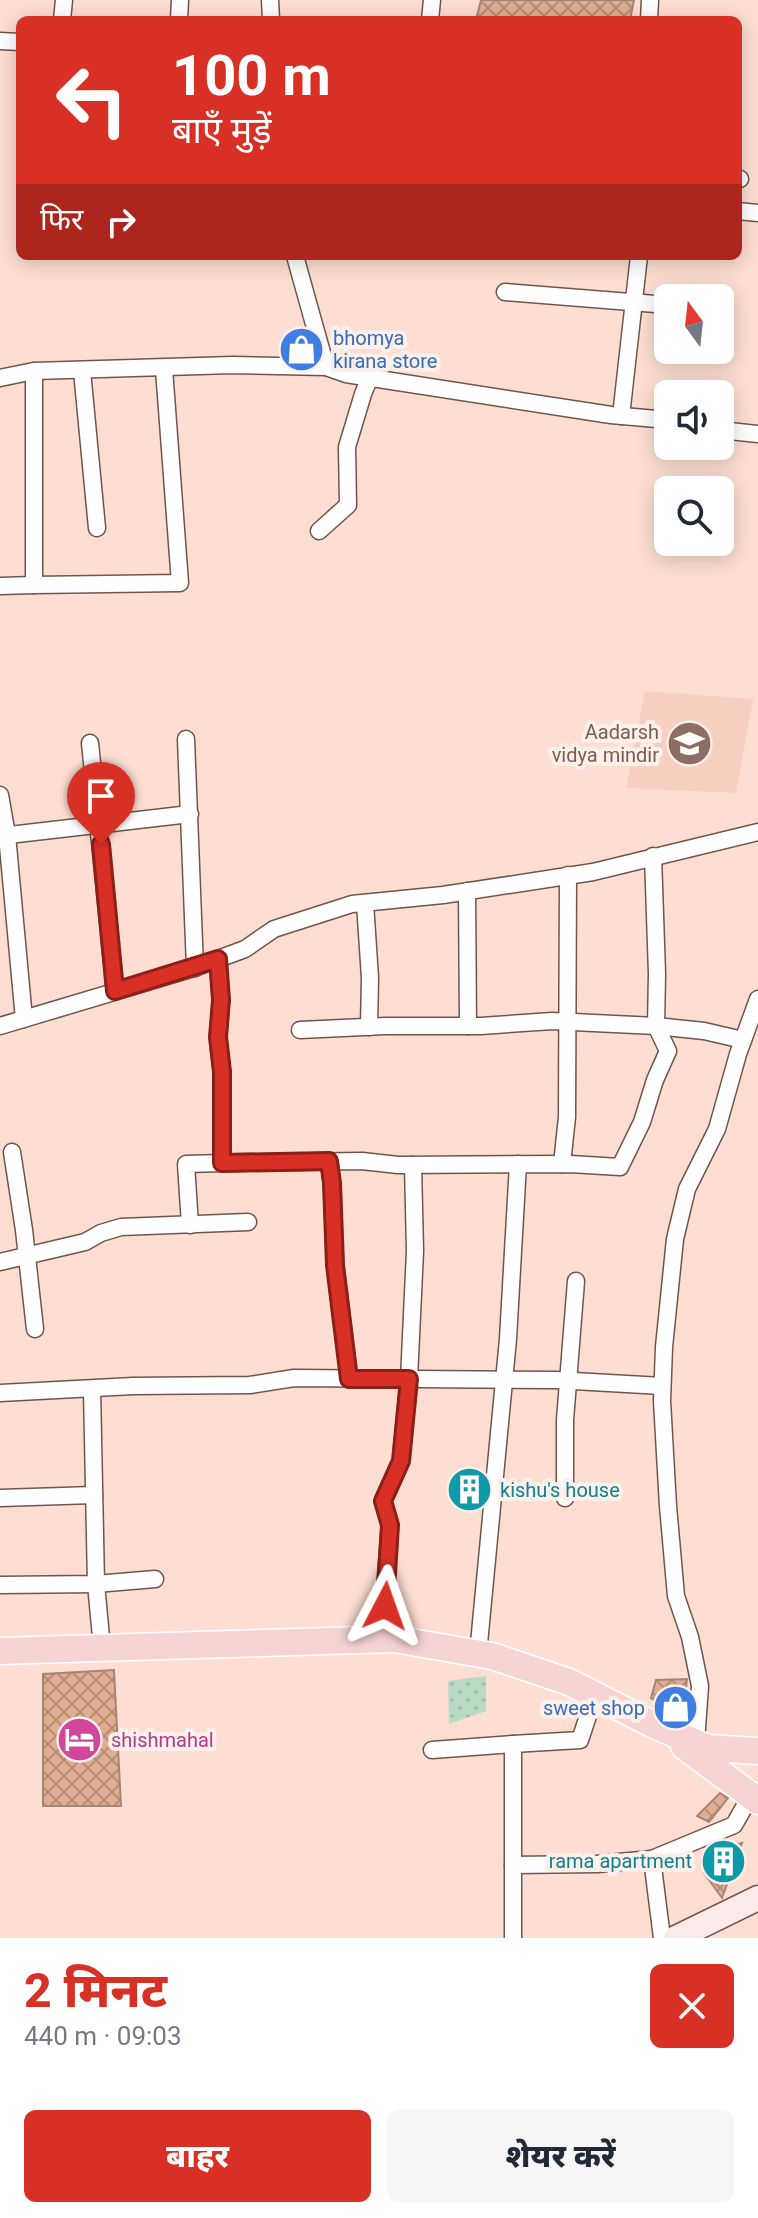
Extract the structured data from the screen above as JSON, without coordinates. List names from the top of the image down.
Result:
{
  "places": {
    "shop": ["bhomya kirana store", "sweet shop"],
    "school or university": ["Aadarsh vidya mindir"],
    "building": ["kishu's house", "rama apartment"],
    "hotel": ["shishmahal"]
  },
  "north": "top",
  "page": {
    "turn": ["100 m", "बाएँ मुड़ें"],
    "then": "फिर",
    "heading": ["2 मिनट", "440 m · 09:03"],
    "buttons": ["बाहर", "शेयर करें"]
  }
}
